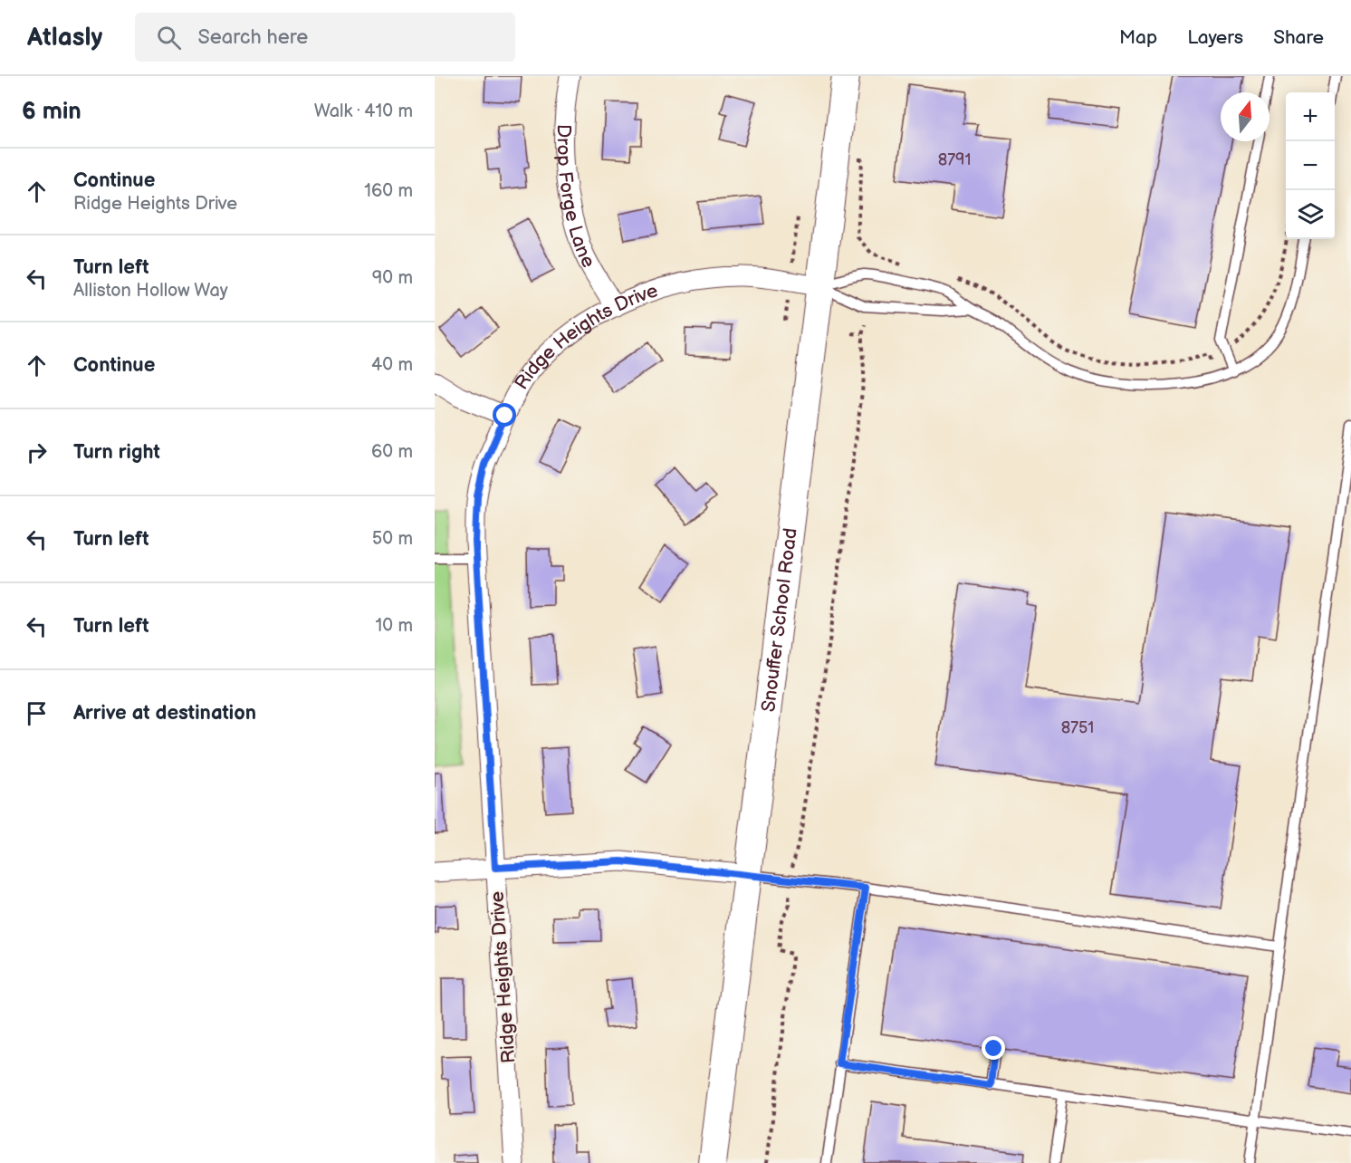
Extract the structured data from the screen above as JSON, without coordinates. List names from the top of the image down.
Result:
{
  "streets": {
    "main road": ["Snouffer School Road"],
    "street": ["Drop Forge Lane", "Ridge Heights Drive"]
  },
  "crossings": [
    ["Drop Forge Lane", "Ridge Heights Drive"],
    ["Ridge Heights Drive", "Snouffer School Road"]
  ],
  "house_numbers": ["8791", "8751"],
  "north": "top",
  "page": {
    "header": "Atlasly",
    "search": "Search here",
    "nav": ["Map", "Layers", "Share"],
    "heading": ["6 min", "Walk · 410 m"],
    "map_buttons": ["+", "−"],
    "list": [
      ["Continue", "Ridge Heights Drive", "160 m"],
      ["Turn left", "Alliston Hollow Way", "90 m"],
      ["Continue", "40 m"],
      ["Turn right", "60 m"],
      ["Turn left", "50 m"],
      ["Turn left", "10 m"],
      "Arrive at destination"
    ]
  }
}
